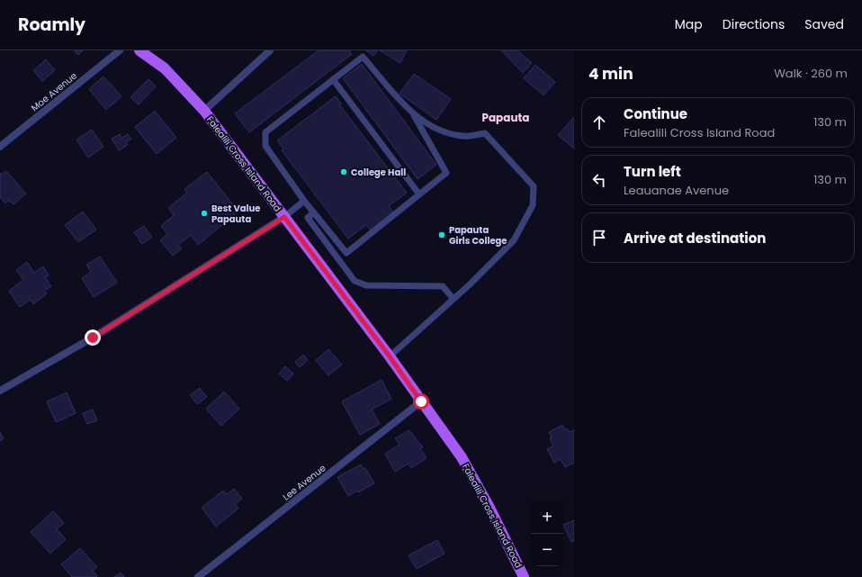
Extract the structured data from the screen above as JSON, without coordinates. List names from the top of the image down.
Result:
{
  "streets": {
    "main road": ["Falealili Cross Island Road"],
    "street": ["Moe Avenue", "Lee Avenue"]
  },
  "crossings": [
    ["Falealili Cross Island Road", "Lee Avenue"]
  ],
  "districts": ["Papauta"],
  "places": ["College Hall", "Best Value Papauta", "Papauta Girls College"],
  "page": {
    "header": "Roamly",
    "nav": ["Map", "Directions", "Saved"],
    "heading": ["4 min", "Walk · 260 m"],
    "list": [
      ["Continue", "Falealili Cross Island Road", "130 m"],
      ["Turn left", "Leauanae Avenue", "130 m"],
      "Arrive at destination"
    ],
    "map_buttons": ["+", "−"]
  }
}
